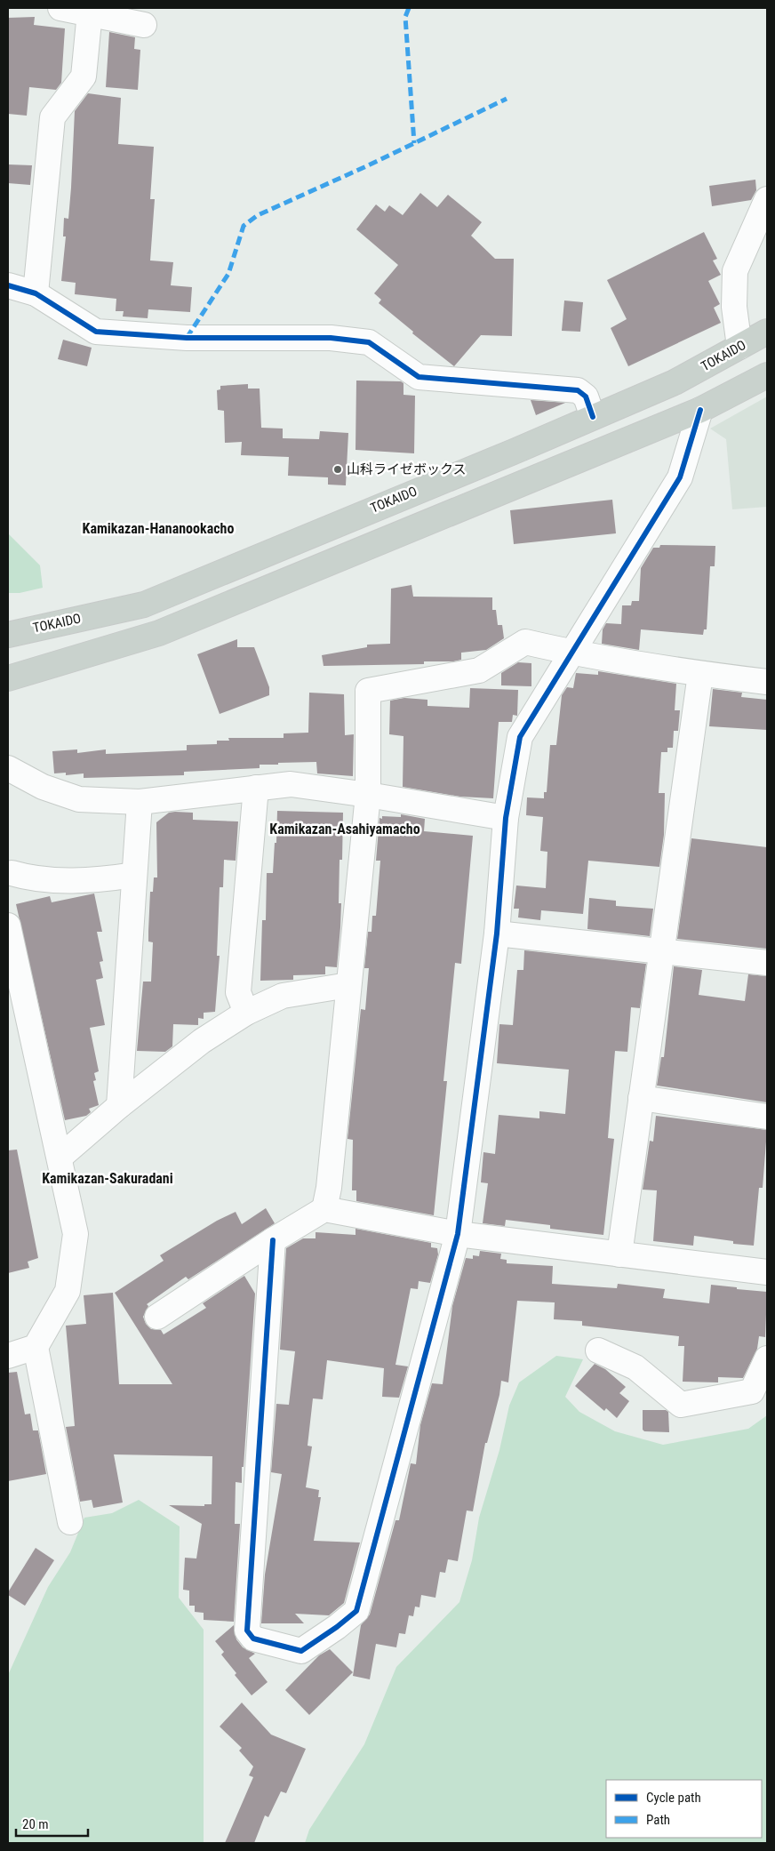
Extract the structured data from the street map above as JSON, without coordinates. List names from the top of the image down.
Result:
{
  "streets": {
    "highway": ["TOKAIDO"]
  },
  "districts": ["Kamikazan-Hananookacho", "Kamikazan-Asahiyamacho", "Kamikazan-Sakuradani"],
  "places": ["山科ライゼボックス"],
  "legend": ["Cycle path", "Path"],
  "scale_bar": "20 m"
}
